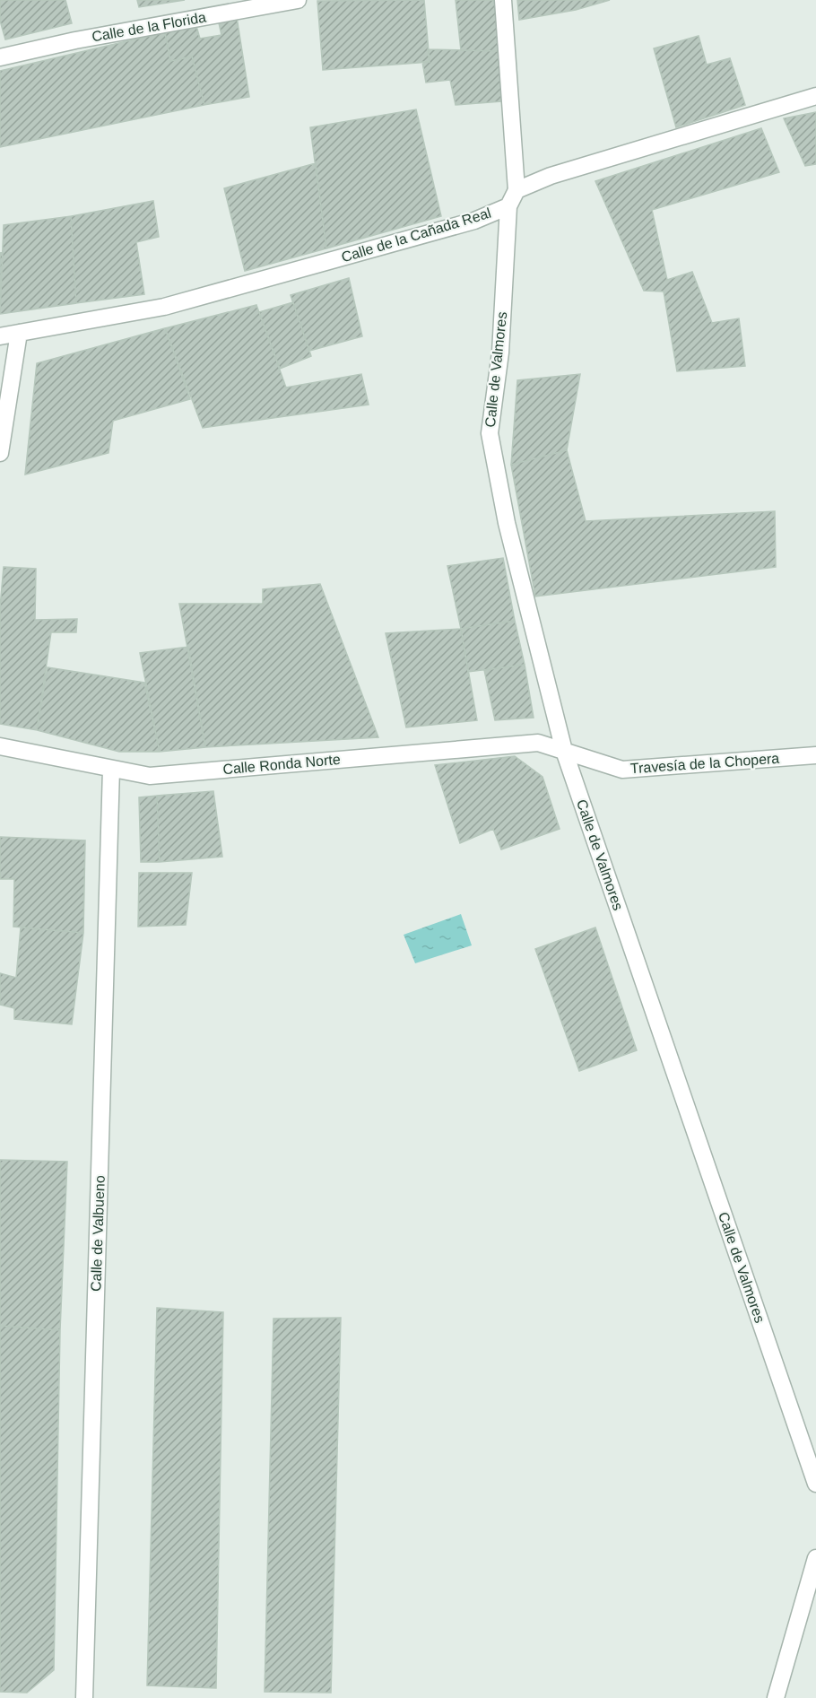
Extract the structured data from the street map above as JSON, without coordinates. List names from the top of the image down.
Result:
{
  "streets": {
    "street": [
      "Calle de la Florida",
      "Calle de la Cañada Real",
      "Calle de Valmores",
      "Travesía de la Chopera",
      "Calle Ronda Norte",
      "Calle de Valbueno"
    ]
  },
  "crossings": [
    ["Calle de la Cañada Real", "Calle de Valmores"],
    ["Calle de Valmores", "Travesía de la Chopera"],
    ["Calle de Valmores", "Calle Ronda Norte"],
    ["Travesía de la Chopera", "Calle Ronda Norte"],
    ["Calle Ronda Norte", "Calle de Valbueno"]
  ]
}
